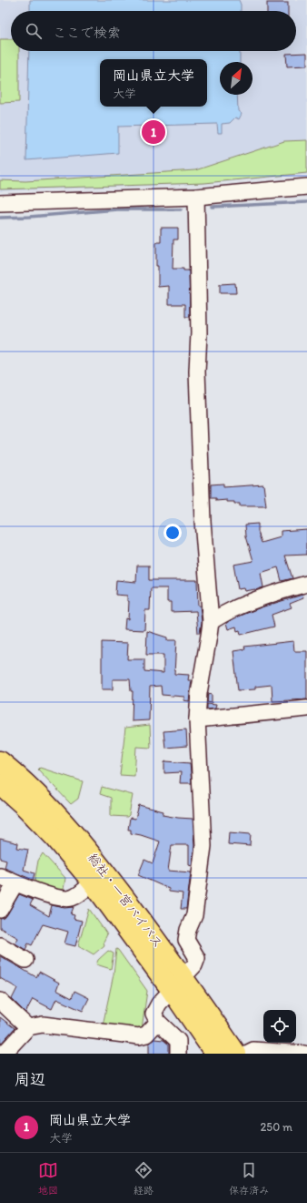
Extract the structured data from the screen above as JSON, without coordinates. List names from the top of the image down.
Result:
{
  "streets": {
    "highway": ["総社・一宮バイパス"]
  },
  "north": "top right",
  "page": {
    "search": "ここで検索",
    "popup": ["岡山県立大学", "大学"],
    "pins": "1",
    "heading": "周辺",
    "list": [
      {
        "mark": "1",
        "name": "岡山県立大学",
        "note": "大学",
        "value": "250 m"
      }
    ],
    "nav": ["地図", "経路", "保存済み"]
  }
}
